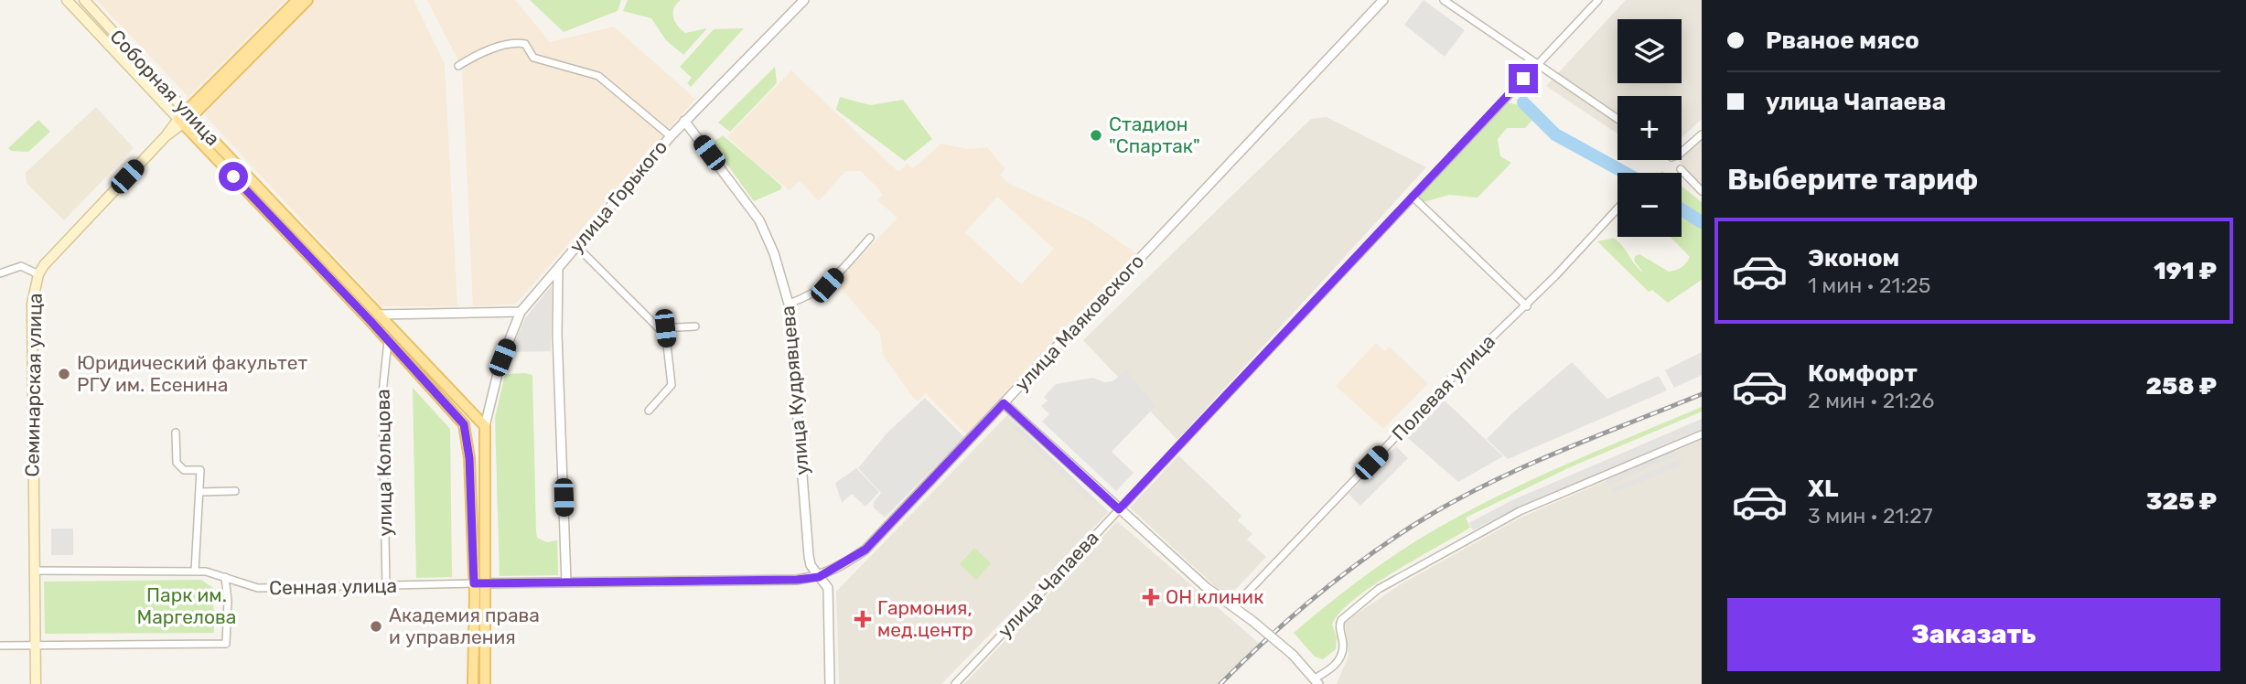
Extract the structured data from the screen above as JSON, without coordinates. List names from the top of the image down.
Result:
{
  "streets": {
    "main road": ["Соборная улица", "Семинарская улица"],
    "street": [
      "улица Горького",
      "улица Маяковского",
      "Полевая улица",
      "улица Кудрявцева",
      "улица Кольцова",
      "улица Чапаева",
      "Сенная улица"
    ]
  },
  "crossings": [
    ["Соборная улица", "улица Горького"],
    ["Соборная улица", "улица Маяковского"],
    ["Соборная улица", "Семинарская улица"],
    ["Соборная улица", "улица Кольцова"],
    ["Соборная улица", "Сенная улица"],
    ["улица Горького", "улица Кудрявцева"],
    ["улица Маяковского", "улица Кудрявцева"],
    ["улица Маяковского", "Сенная улица"],
    ["Семинарская улица", "Сенная улица"],
    ["улица Кольцова", "Сенная улица"]
  ],
  "parks": ["Парк им. Маргелова"],
  "places": {
    "other": ["Стадион \"Спартак\"", "Юридический факультет РГУ им. Есенина", "Академия права и управления"],
    "health": ["ОН клиник", "Гармония, мед.центр"]
  },
  "page": {
    "banner": ["Рваное мясо", "улица Чапаева"],
    "map_buttons": ["+", "−"],
    "heading": "Выберите тариф",
    "list": [
      {
        "name": "Эконом",
        "note": "1 мин · 21:25",
        "value": "191 ₽"
      },
      {
        "name": "Комфорт",
        "note": "2 мин · 21:26",
        "value": "258 ₽"
      },
      {
        "name": "XL",
        "note": "3 мин · 21:27",
        "value": "325 ₽"
      }
    ],
    "buttons": "Заказать"
  }
}
